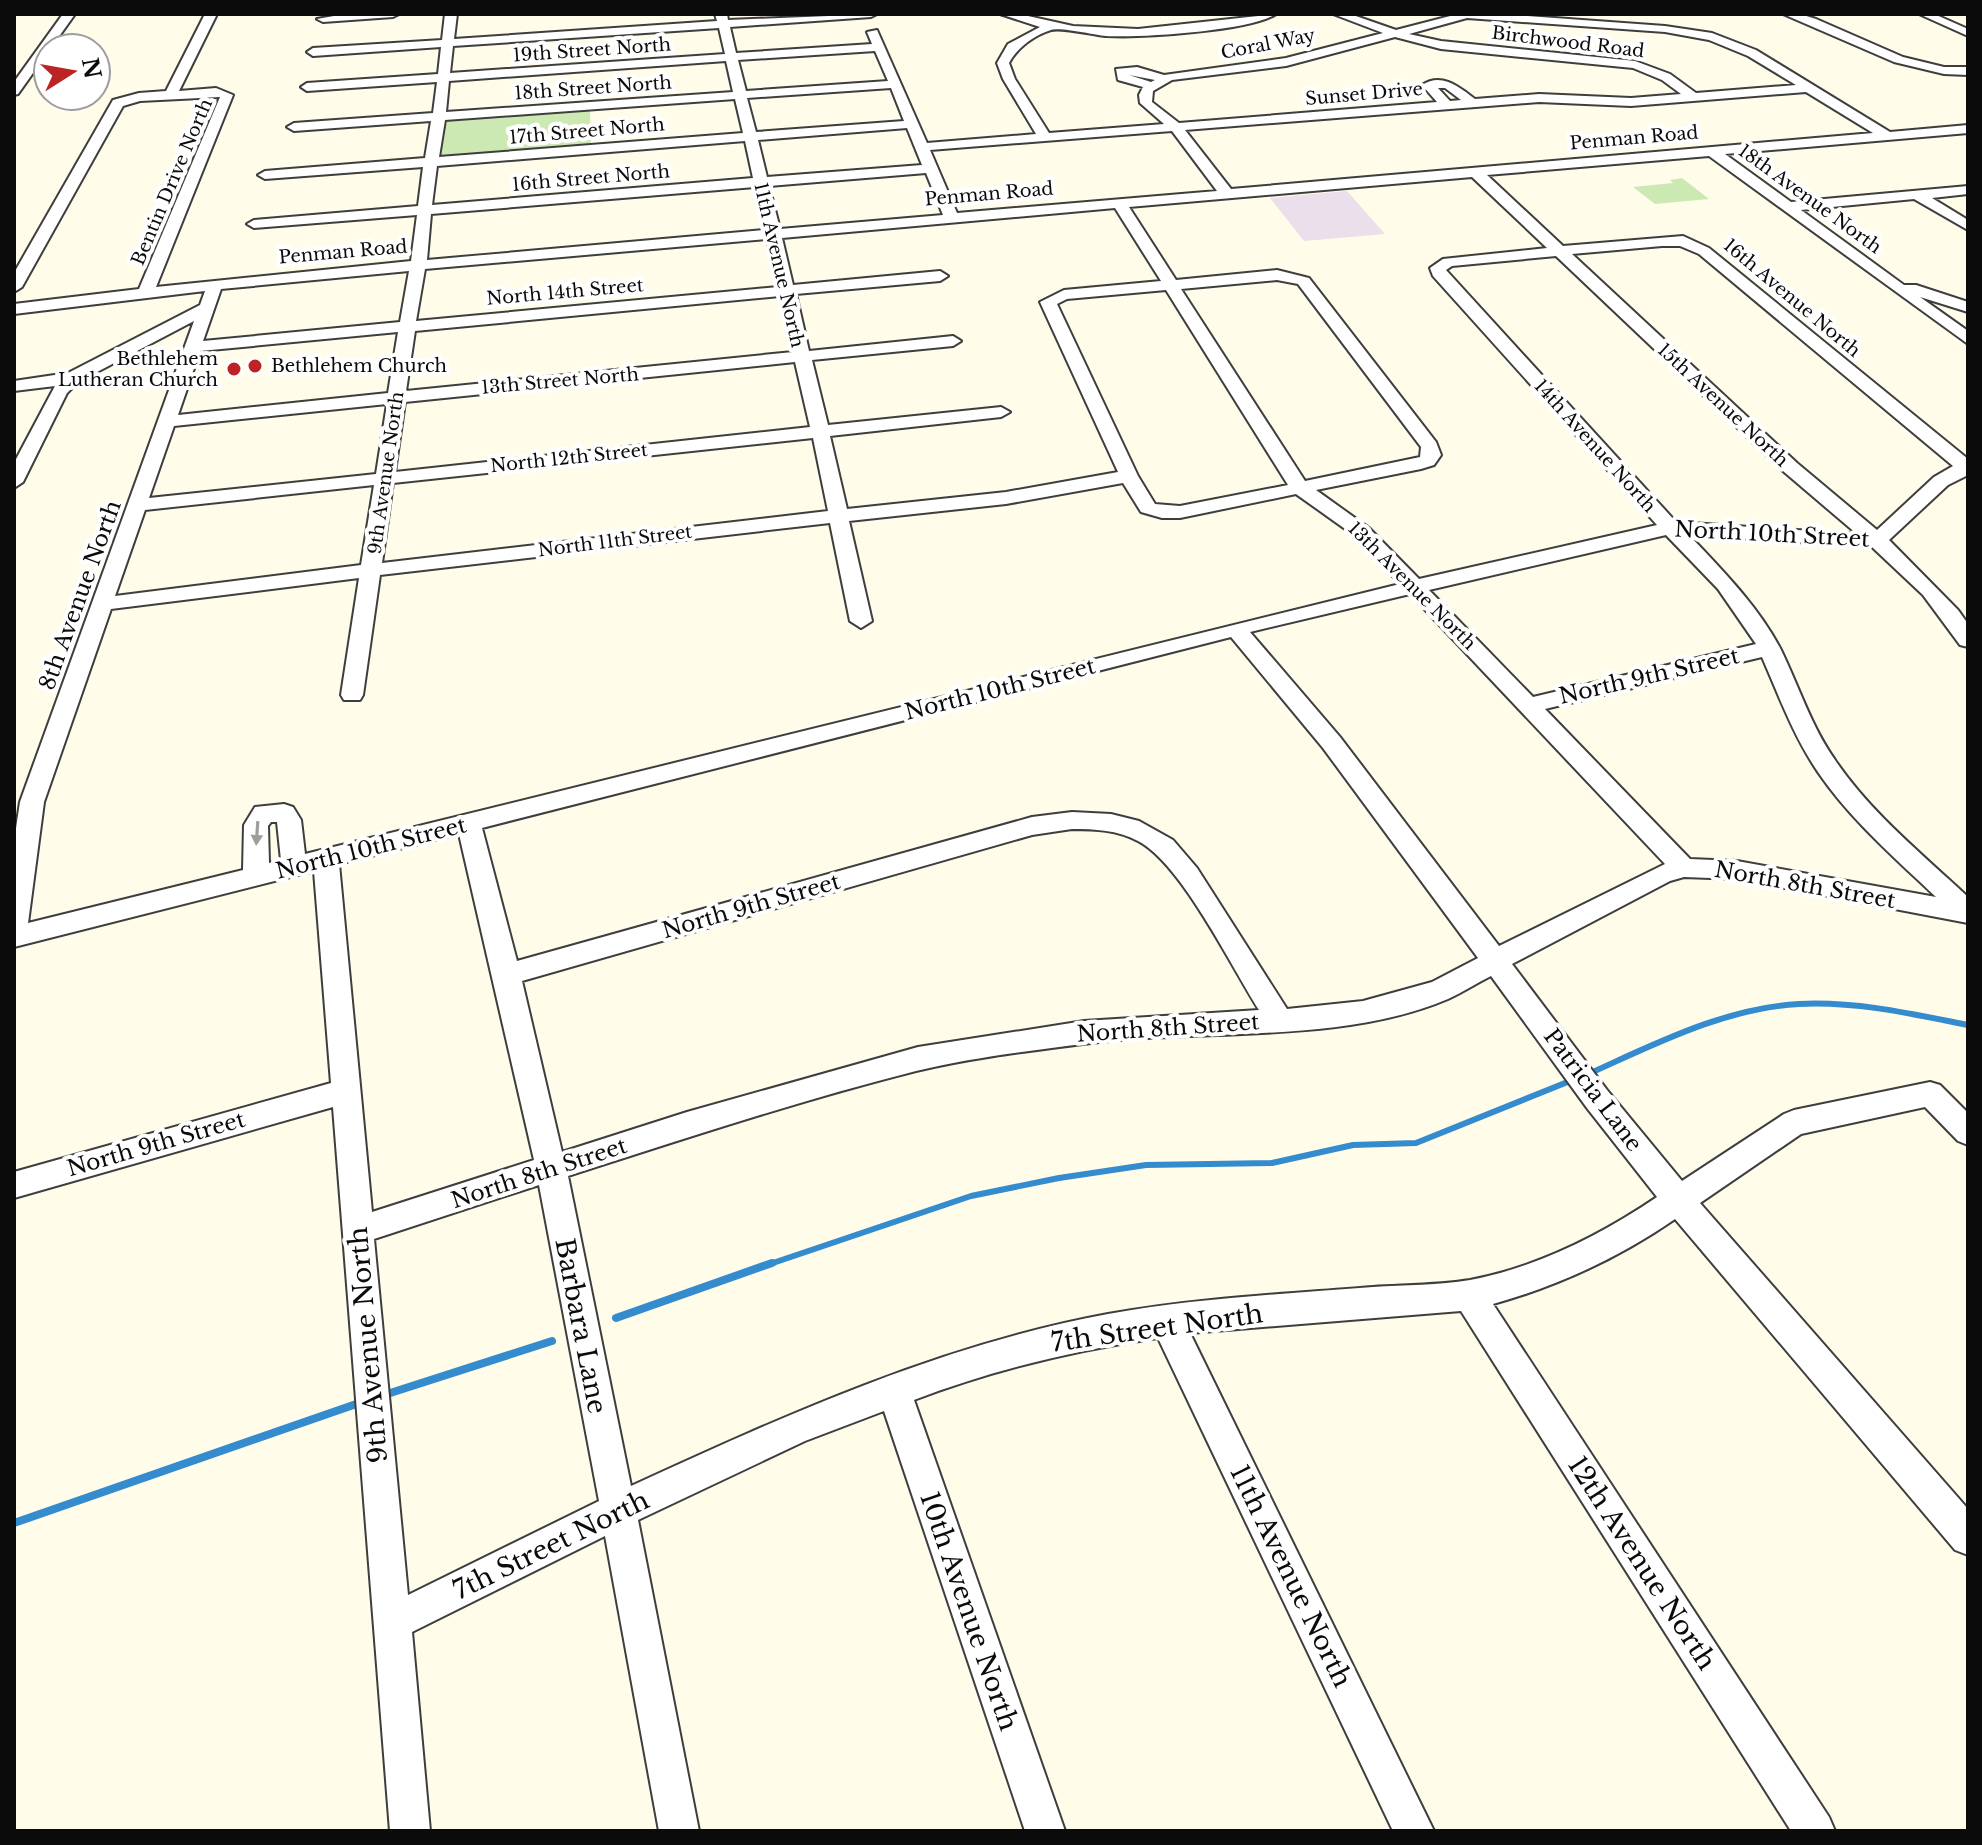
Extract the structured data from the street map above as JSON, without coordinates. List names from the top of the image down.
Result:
{
  "streets": {
    "street": [
      "Birchwood Road",
      "Coral Way",
      "19th Street North",
      "18th Street North",
      "Sunset Drive",
      "17th Street North",
      "Penman Road",
      "16th Street North",
      "Bentin Drive North",
      "18th Avenue North",
      "11th Avenue North",
      "North 14th Street",
      "16th Avenue North",
      "13th Street North",
      "15th Avenue North",
      "14th Avenue North",
      "North 12th Street",
      "9th Avenue North",
      "North 10th Street",
      "North 11th Street",
      "13th Avenue North",
      "8th Avenue North",
      "North 9th Street",
      "North 8th Street",
      "Patricia Lane",
      "Barbara Lane",
      "7th Street North",
      "12th Avenue North",
      "10th Avenue North"
    ]
  },
  "crossings": [
    ["Birchwood Road", "Coral Way"],
    ["Birchwood Road", "Sunset Drive"],
    ["Coral Way", "Sunset Drive"],
    ["Coral Way", "Penman Road"],
    ["19th Street North", "11th Avenue North"],
    ["19th Street North", "9th Avenue North"],
    ["18th Street North", "11th Avenue North"],
    ["18th Street North", "9th Avenue North"],
    ["17th Street North", "11th Avenue North"],
    ["17th Street North", "9th Avenue North"],
    ["Penman Road", "Bentin Drive North"],
    ["Penman Road", "18th Avenue North"],
    ["Penman Road", "11th Avenue North"],
    ["Penman Road", "15th Avenue North"],
    ["Penman Road", "9th Avenue North"],
    ["Penman Road", "13th Avenue North"],
    ["Penman Road", "8th Avenue North"],
    ["16th Street North", "11th Avenue North"],
    ["16th Street North", "9th Avenue North"],
    ["11th Avenue North", "North 14th Street"],
    ["11th Avenue North", "13th Street North"],
    ["11th Avenue North", "North 12th Street"],
    ["11th Avenue North", "North 11th Street"],
    ["11th Avenue North", "7th Street North"],
    ["North 14th Street", "9th Avenue North"],
    ["North 14th Street", "8th Avenue North"],
    ["16th Avenue North", "15th Avenue North"],
    ["16th Avenue North", "14th Avenue North"],
    ["16th Avenue North", "North 10th Street"],
    ["13th Street North", "9th Avenue North"],
    ["13th Street North", "8th Avenue North"],
    ["15th Avenue North", "14th Avenue North"],
    ["15th Avenue North", "North 10th Street"],
    ["14th Avenue North", "North 10th Street"],
    ["14th Avenue North", "North 9th Street"],
    ["14th Avenue North", "North 8th Street"],
    ["North 12th Street", "9th Avenue North"],
    ["North 12th Street", "8th Avenue North"],
    ["9th Avenue North", "North 10th Street"],
    ["9th Avenue North", "North 11th Street"],
    ["9th Avenue North", "North 9th Street"],
    ["9th Avenue North", "North 8th Street"],
    ["9th Avenue North", "7th Street North"],
    ["North 10th Street", "13th Avenue North"],
    ["North 10th Street", "Patricia Lane"],
    ["North 10th Street", "Barbara Lane"],
    ["North 11th Street", "8th Avenue North"],
    ["13th Avenue North", "North 9th Street"],
    ["13th Avenue North", "North 8th Street"],
    ["North 9th Street", "North 8th Street"],
    ["North 9th Street", "Barbara Lane"],
    ["North 8th Street", "Patricia Lane"],
    ["North 8th Street", "Barbara Lane"],
    ["Patricia Lane", "7th Street North"],
    ["Barbara Lane", "7th Street North"],
    ["7th Street North", "12th Avenue North"],
    ["7th Street North", "10th Avenue North"]
  ],
  "places": ["Bethlehem Church", "Bethlehem Lutheran Church"],
  "north": "right"
}
